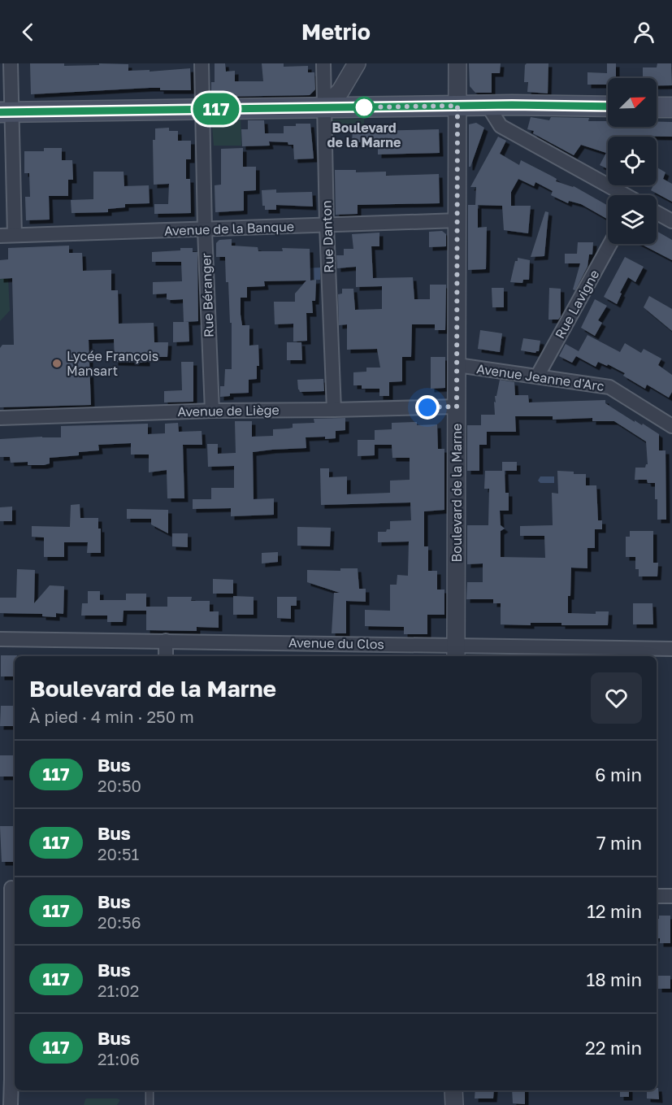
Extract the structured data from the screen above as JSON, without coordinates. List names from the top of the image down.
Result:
{
  "streets": {
    "street": [
      "Avenue de la Banque",
      "Rue Danton",
      "Rue Béranger",
      "Rue Lavigne",
      "Avenue Jeanne d'Arc",
      "Avenue de Liège",
      "Boulevard de la Marne",
      "Avenue du Clos"
    ]
  },
  "crossings": [
    ["Avenue de la Banque", "Rue Danton"],
    ["Avenue de la Banque", "Rue Béranger"],
    ["Avenue de la Banque", "Boulevard de la Marne"],
    ["Rue Danton", "Avenue de Liège"],
    ["Rue Béranger", "Avenue de Liège"],
    ["Rue Lavigne", "Avenue Jeanne d'Arc"],
    ["Avenue Jeanne d'Arc", "Boulevard de la Marne"],
    ["Avenue de Liège", "Boulevard de la Marne"],
    ["Boulevard de la Marne", "Avenue du Clos"]
  ],
  "places": ["Boulevard de la Marne", "Lycée François Mansart"],
  "lines": ["bus line 117"],
  "north": "top right",
  "page": {
    "header": "Metrio",
    "on_map": "117",
    "heading": ["Boulevard de la Marne", "À pied · 4 min · 250 m"],
    "list": [
      {
        "mark": "117",
        "name": "Bus",
        "note": "20:50",
        "value": "6 min"
      },
      {
        "mark": "117",
        "name": "Bus",
        "note": "20:51",
        "value": "7 min"
      },
      {
        "mark": "117",
        "name": "Bus",
        "note": "20:56",
        "value": "12 min"
      },
      {
        "mark": "117",
        "name": "Bus",
        "note": "21:02",
        "value": "18 min"
      },
      {
        "mark": "117",
        "name": "Bus",
        "note": "21:06",
        "value": "22 min"
      }
    ]
  }
}
